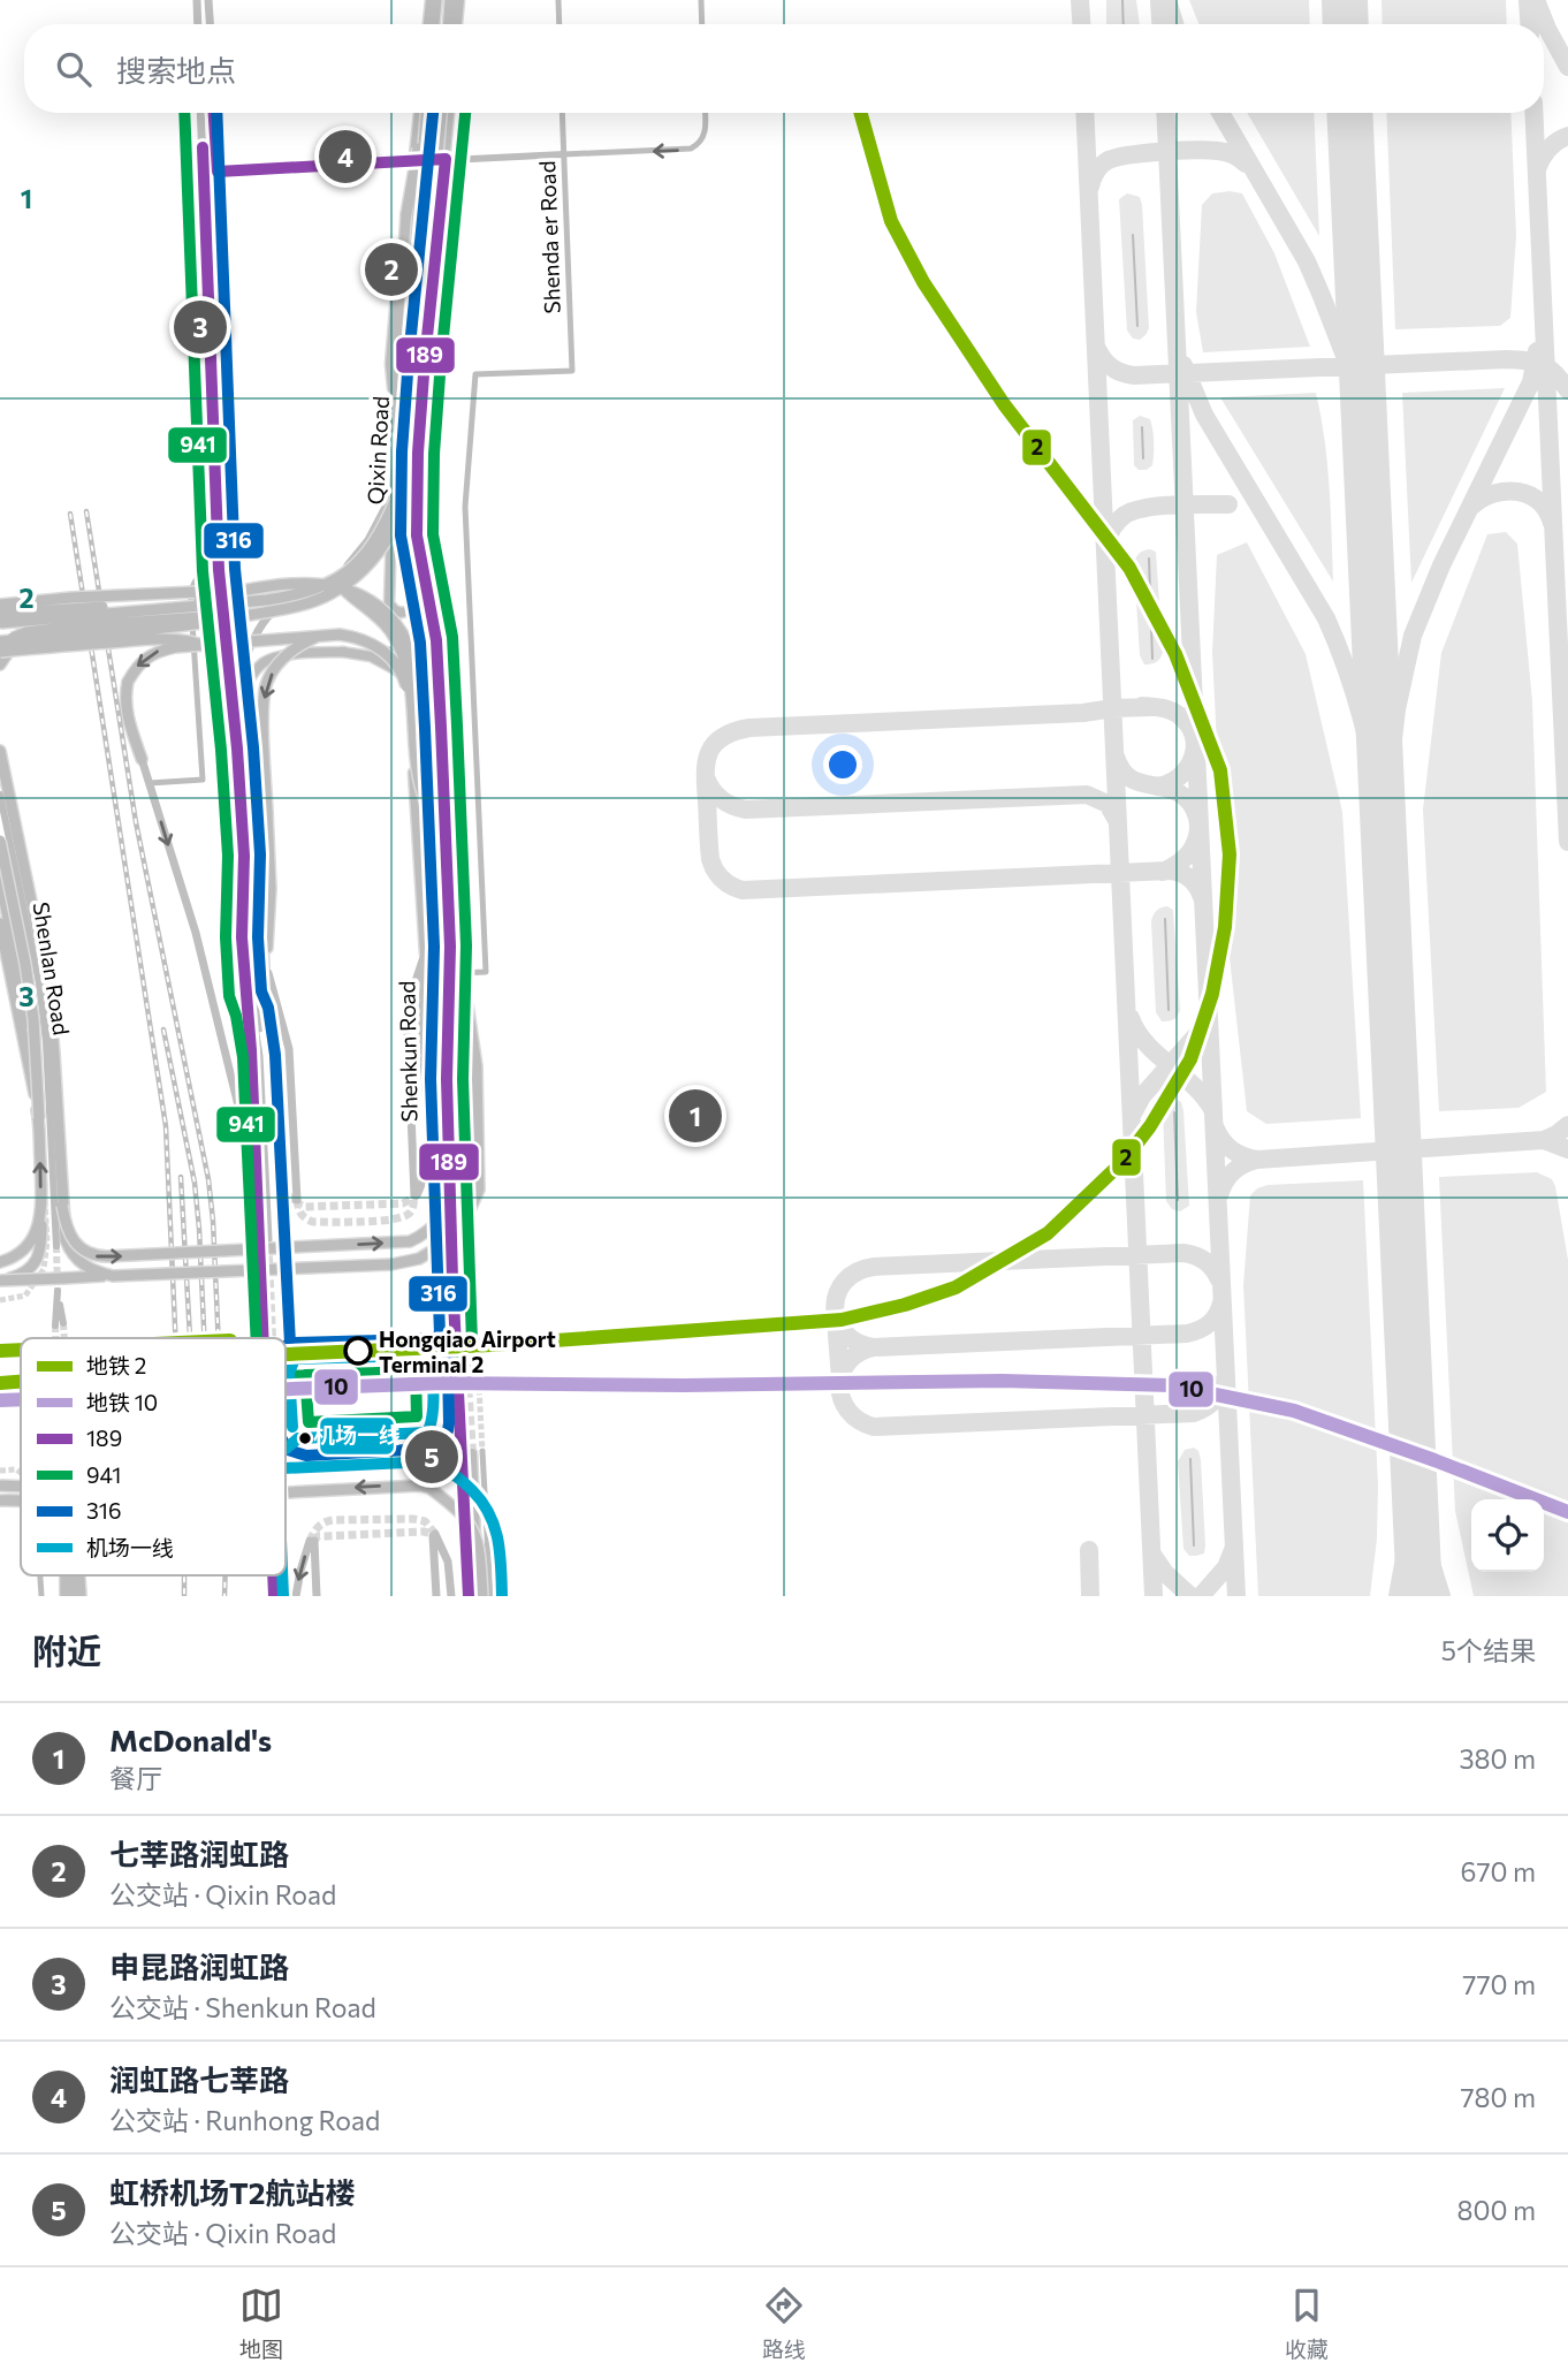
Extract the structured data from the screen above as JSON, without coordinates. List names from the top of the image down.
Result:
{
  "streets": {
    "main road": ["Qixin Road", "Shenkun Road"],
    "street": ["Shenda er Road", "Shenlan Road"]
  },
  "places": ["Hongqiao Airport Terminal 2"],
  "lines": [
    "metro line 2",
    "transit line 189",
    "transit line 941",
    "transit line 316",
    "transit line 机场一线",
    "metro line 10"
  ],
  "legend": [
    "地铁 2",
    "地铁 10",
    "189",
    "941",
    "316",
    "机场一线"
  ],
  "page": {
    "search": "搜索地点",
    "pins": [
      "4",
      "2",
      "3",
      "1",
      "5"
    ],
    "heading": ["附近", "5个结果"],
    "list": [
      {
        "mark": "1",
        "name": "McDonald's",
        "note": "餐厅",
        "value": "380 m"
      },
      {
        "mark": "2",
        "name": "七莘路润虹路",
        "note": "公交站 · Qixin Road",
        "value": "670 m"
      },
      {
        "mark": "3",
        "name": "申昆路润虹路",
        "note": "公交站 · Shenkun Road",
        "value": "770 m"
      },
      {
        "mark": "4",
        "name": "润虹路七莘路",
        "note": "公交站 · Runhong Road",
        "value": "780 m"
      },
      {
        "mark": "5",
        "name": "虹桥机场T2航站楼",
        "note": "公交站 · Qixin Road",
        "value": "800 m"
      }
    ],
    "nav": ["地图", "路线", "收藏"]
  },
  "grid": {
    "rows": ["1", "2", "3"]
  }
}
